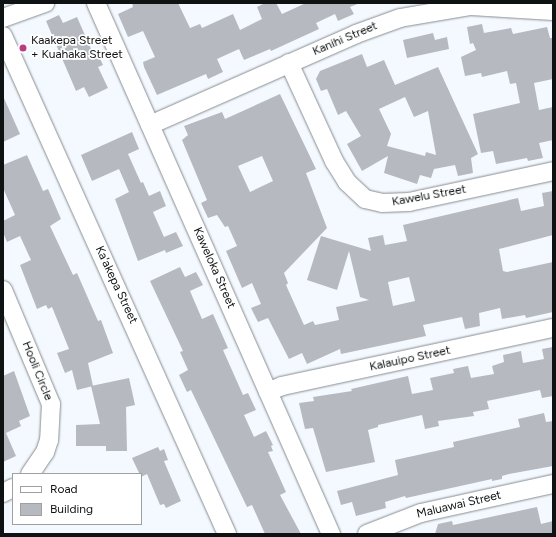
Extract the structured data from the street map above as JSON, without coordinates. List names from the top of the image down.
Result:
{
  "streets": {
    "street": [
      "Kanihi Street",
      "Kawelu Street",
      "Kaweloka Street",
      "Ka'akepa Street",
      "Kalauipo Street",
      "Hooli Circle",
      "Maluawai Street"
    ]
  },
  "crossings": [
    ["Kanihi Street", "Kawelu Street"],
    ["Kanihi Street", "Kaweloka Street"],
    ["Kaweloka Street", "Kalauipo Street"]
  ],
  "places": ["Kaakepa Street + Kuahaka Street"],
  "legend": ["Road", "Building"]
}
